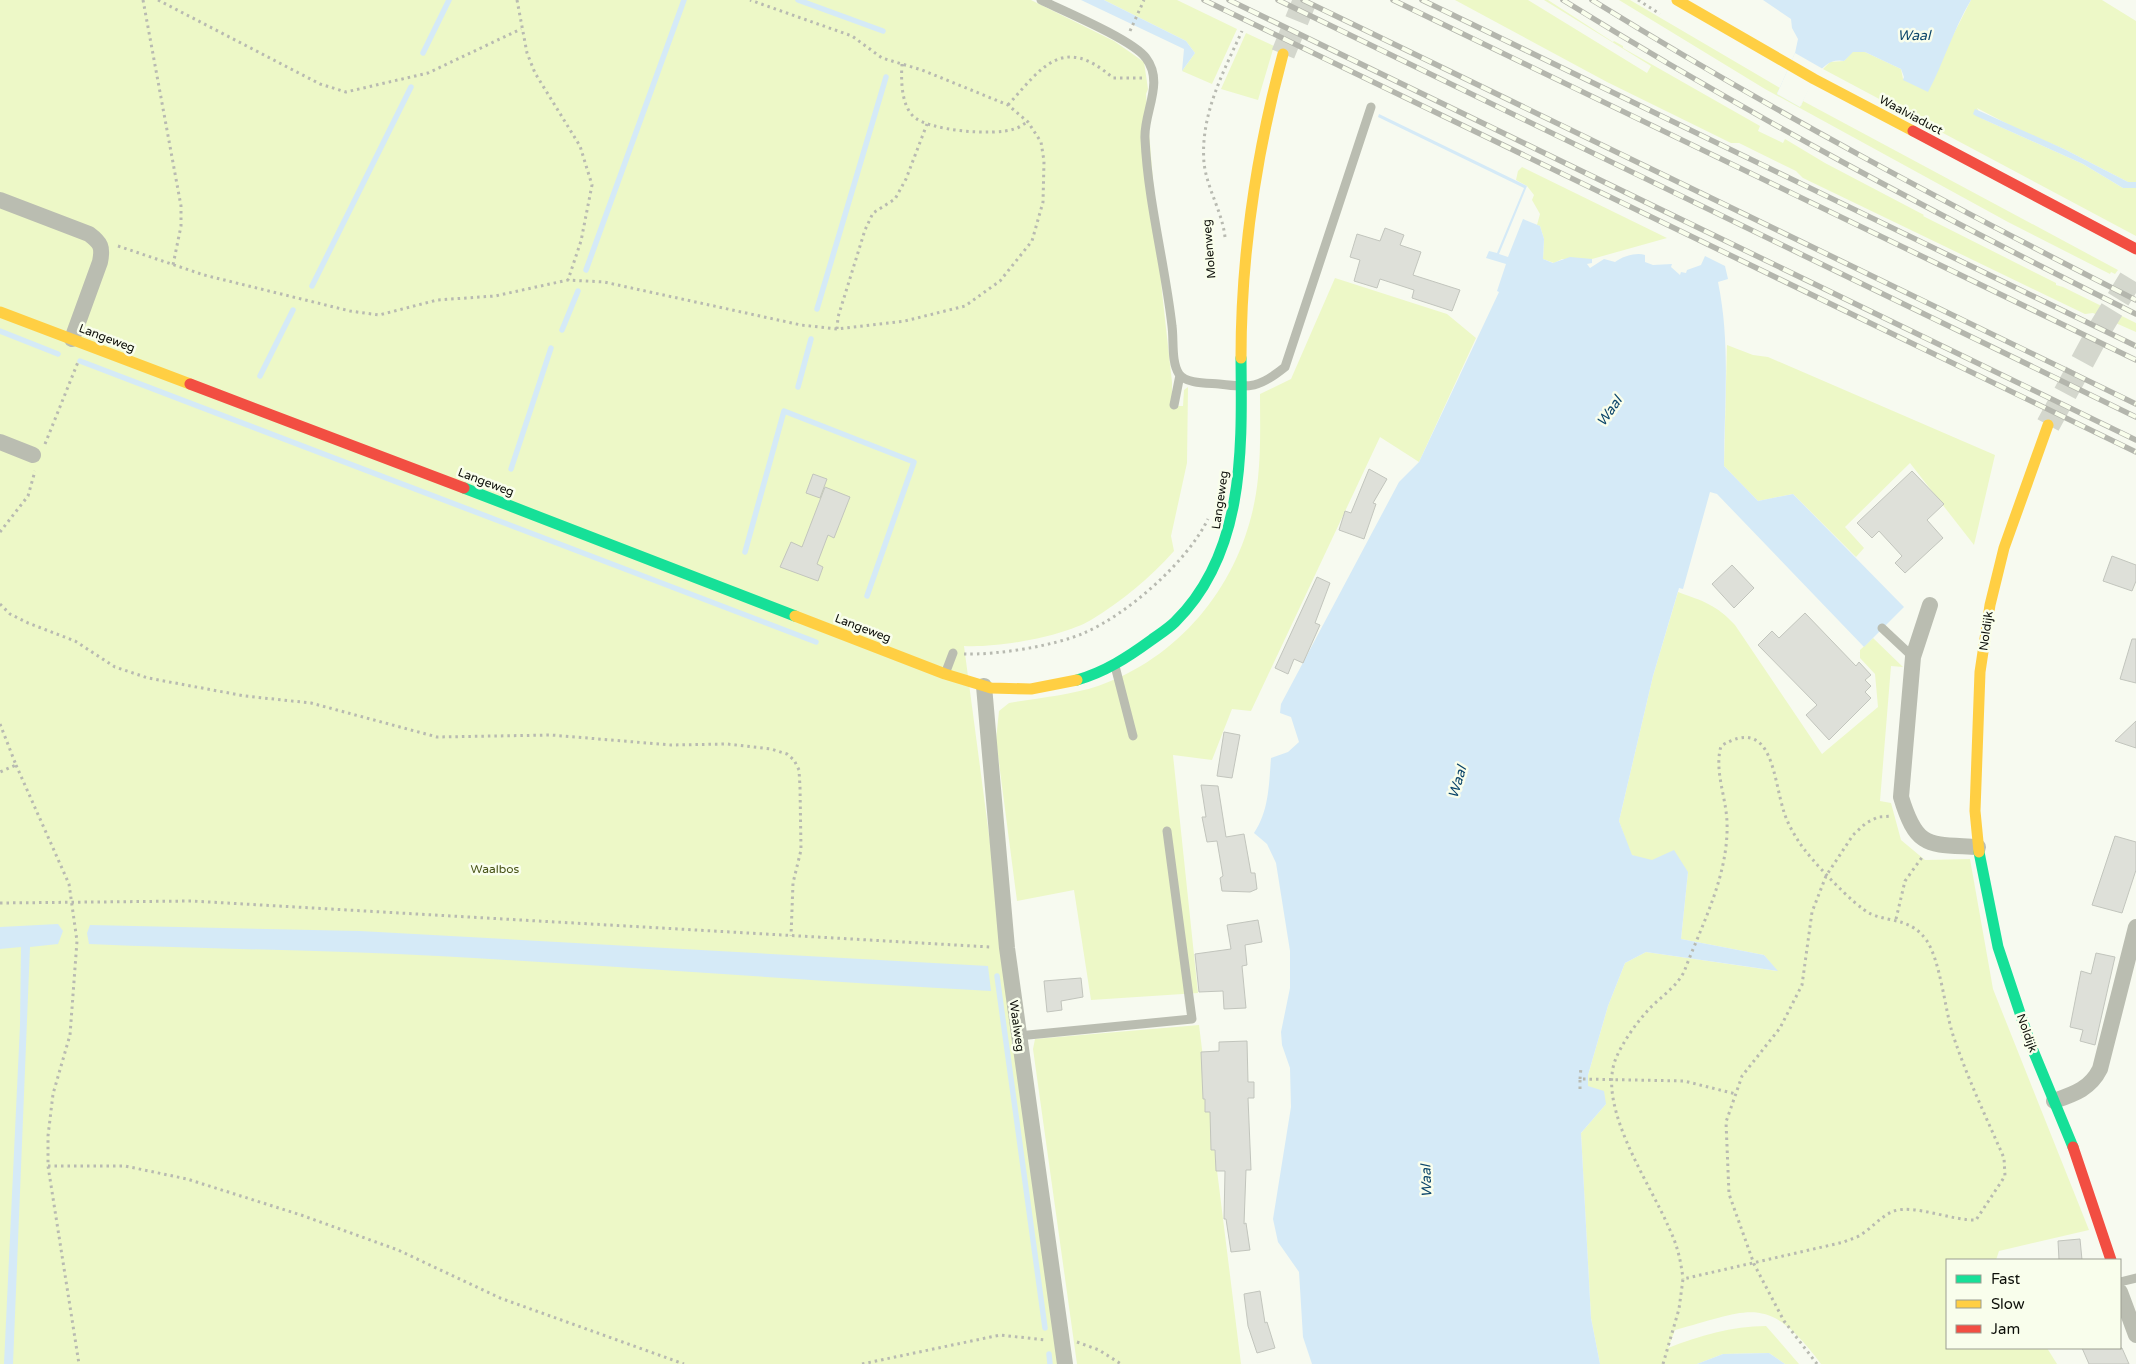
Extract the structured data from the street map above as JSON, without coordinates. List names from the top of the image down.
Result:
{
  "streets": {
    "main road": ["Waalviaduct", "Langeweg", "Noldijk"],
    "street": ["Waalweg"],
    "path": ["Molenweg"]
  },
  "crossings": [
    ["Langeweg", "Waalweg"]
  ],
  "water": ["Waal"],
  "parks": ["Waalbos"],
  "legend": ["Fast", "Slow", "Jam"]
}
